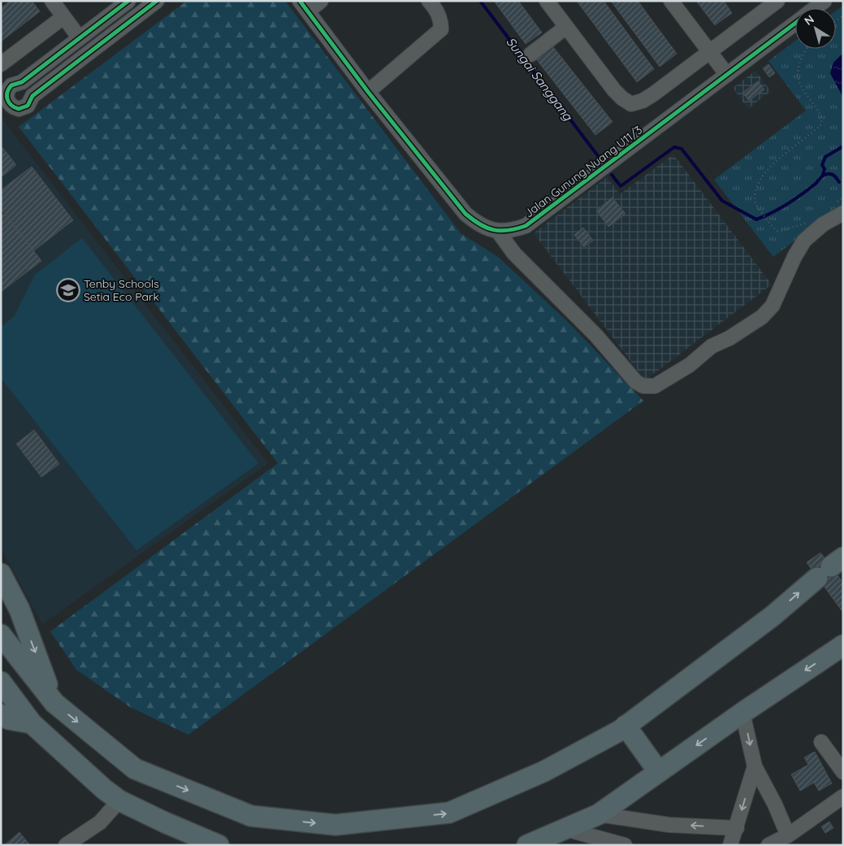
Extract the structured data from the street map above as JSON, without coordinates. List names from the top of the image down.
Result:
{
  "streets": {
    "street": ["Jalan Gunung Nuang U11/3"]
  },
  "water": ["Sungai Sanggang"],
  "places": {
    "school or university": ["Tenby Schools Setia Eco Park"]
  },
  "north": "top left"
}
